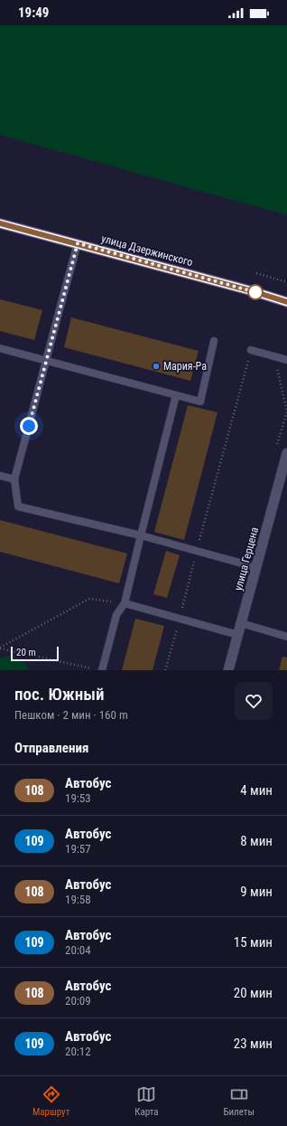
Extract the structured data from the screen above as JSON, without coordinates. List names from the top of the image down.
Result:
{
  "streets": {
    "main road": ["улица Дзержинского"],
    "street": ["улица Герцена"]
  },
  "places": ["Мария-Ра"],
  "lines": ["bus line 108"],
  "scale_bar": "20 m",
  "page": {
    "status": "19:49",
    "scale": "20 m",
    "heading": [
      ["пос. Южный", "Пешком · 2 мин · 160 m"],
      "Отправления"
    ],
    "list": [
      {
        "mark": "108",
        "name": "Автобус",
        "note": "19:53",
        "value": "4 мин"
      },
      {
        "mark": "109",
        "name": "Автобус",
        "note": "19:57",
        "value": "8 мин"
      },
      {
        "mark": "108",
        "name": "Автобус",
        "note": "19:58",
        "value": "9 мин"
      },
      {
        "mark": "109",
        "name": "Автобус",
        "note": "20:04",
        "value": "15 мин"
      },
      {
        "mark": "108",
        "name": "Автобус",
        "note": "20:09",
        "value": "20 мин"
      },
      {
        "mark": "109",
        "name": "Автобус",
        "note": "20:12",
        "value": "23 мин"
      }
    ],
    "tabs": ["Маршрут", "Карта", "Билеты"]
  }
}
